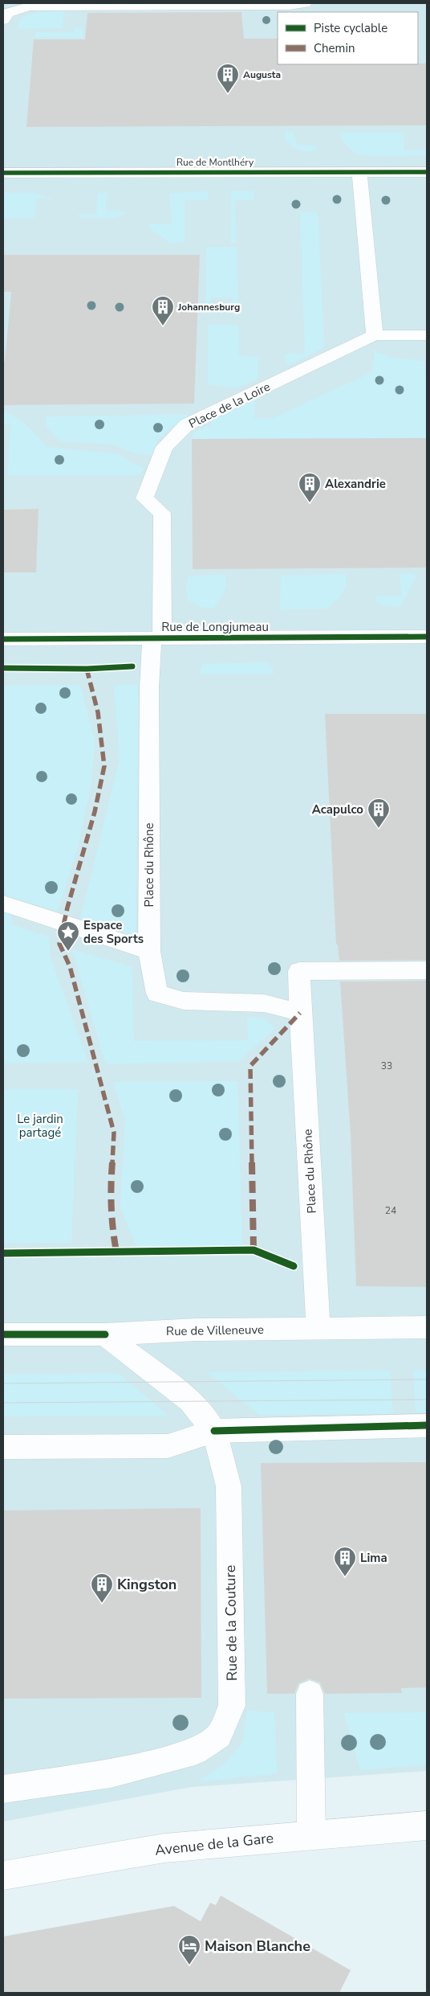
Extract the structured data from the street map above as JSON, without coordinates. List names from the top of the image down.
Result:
{
  "streets": {
    "street": [
      "Rue de Montlhéry",
      "Place de la Loire",
      "Rue de Longjumeau",
      "Place du Rhône",
      "Rue de Villeneuve",
      "Rue de la Couture",
      "Avenue de la Gare"
    ]
  },
  "crossings": [
    ["Place de la Loire", "Rue de Longjumeau"],
    ["Place de la Loire", "Place du Rhône"],
    ["Rue de Longjumeau", "Place du Rhône"],
    ["Place du Rhône", "Rue de Villeneuve"],
    ["Rue de Villeneuve", "Rue de la Couture"]
  ],
  "parks": ["Le jardin partagé"],
  "places": {
    "building": [
      "Augusta",
      "Johannesburg",
      "Alexandrie",
      "Acapulco",
      "Lima",
      "Kingston"
    ],
    "place": ["Espace des Sports"],
    "hotel": ["Maison Blanche"]
  },
  "house_numbers": ["33", "24"],
  "legend": ["Piste cyclable", "Chemin"]
}
